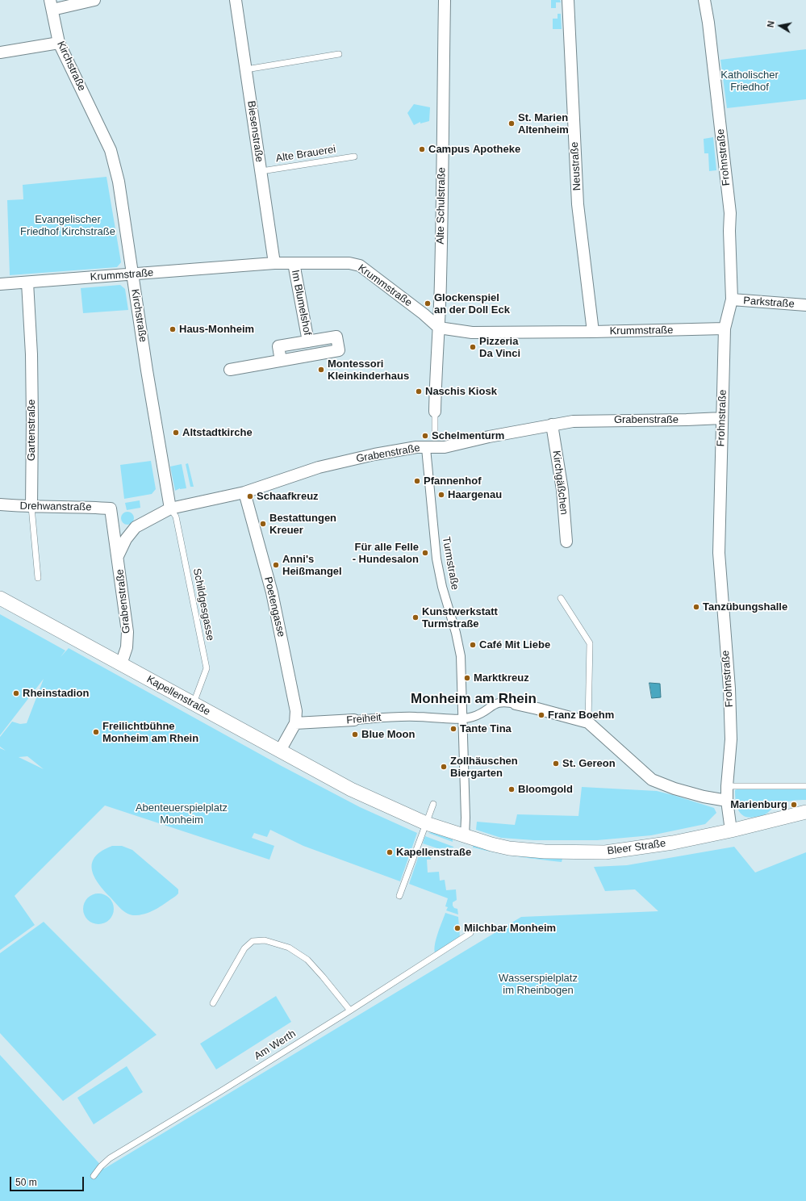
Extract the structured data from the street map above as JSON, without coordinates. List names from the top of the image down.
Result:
{
  "streets": {
    "street": [
      "Kirchstraße",
      "Biesenstraße",
      "Frohnstraße",
      "Neustraße",
      "Alte Schulstraße",
      "Krummstraße",
      "Im Blumelshof",
      "Parkstraße",
      "Grabenstraße",
      "Gartenstraße",
      "Kirchgäßchen",
      "Drehwanstraße",
      "Turmstraße",
      "Poetengasse",
      "Kapellenstraße",
      "Freiheit",
      "Bleer Straße"
    ],
    "lane": ["Alte Brauerei", "Schildgesgasse", "Am Werth"]
  },
  "crossings": [
    ["Kirchstraße", "Krummstraße"],
    ["Kirchstraße", "Grabenstraße"],
    ["Kirchstraße", "Schildgesgasse"],
    ["Biesenstraße", "Alte Brauerei"],
    ["Biesenstraße", "Krummstraße"],
    ["Frohnstraße", "Krummstraße"],
    ["Frohnstraße", "Parkstraße"],
    ["Frohnstraße", "Grabenstraße"],
    ["Frohnstraße", "Bleer Straße"],
    ["Neustraße", "Krummstraße"],
    ["Alte Schulstraße", "Krummstraße"],
    ["Krummstraße", "Im Blumelshof"],
    ["Krummstraße", "Gartenstraße"],
    ["Grabenstraße", "Kirchgäßchen"],
    ["Grabenstraße", "Drehwanstraße"],
    ["Grabenstraße", "Turmstraße"],
    ["Grabenstraße", "Schildgesgasse"],
    ["Grabenstraße", "Poetengasse"],
    ["Grabenstraße", "Kapellenstraße"],
    ["Gartenstraße", "Drehwanstraße"],
    ["Turmstraße", "Kapellenstraße"],
    ["Turmstraße", "Freiheit"],
    ["Turmstraße", "Bleer Straße"],
    ["Schildgesgasse", "Kapellenstraße"],
    ["Poetengasse", "Freiheit"],
    ["Kapellenstraße", "Bleer Straße"]
  ],
  "districts": ["Monheim am Rhein"],
  "parks": [
    "Katholischer Friedhof",
    "Evangelischer Friedhof Kirchstraße",
    "Abenteuerspielplatz Monheim",
    "Wasserspielplatz im Rheinbogen"
  ],
  "places": [
    "St. Marien Altenheim",
    "Campus Apotheke",
    "Glockenspiel an der Doll Eck",
    "Haus-Monheim",
    "Pizzeria Da Vinci",
    "Montessori Kleinkinderhaus",
    "Naschis Kiosk",
    "Altstadtkirche",
    "Schelmenturm",
    "Pfannenhof",
    "Haargenau",
    "Schaafkreuz",
    "Bestattungen Kreuer",
    "Für alle Felle - Hundesalon",
    "Anni's Heißmangel",
    "Tanzübungshalle",
    "Kunstwerkstatt Turmstraße",
    "Café Mit Liebe",
    "Marktkreuz",
    "Rheinstadion",
    "Franz Boehm",
    "Tante Tina",
    "Freilichtbühne Monheim am Rhein",
    "Blue Moon",
    "St. Gereon",
    "Zollhäuschen Biergarten",
    "Bloomgold",
    "Marienburg",
    "Kapellenstraße",
    "Milchbar Monheim"
  ],
  "scale_bar": "50 m",
  "north": "left"
}
